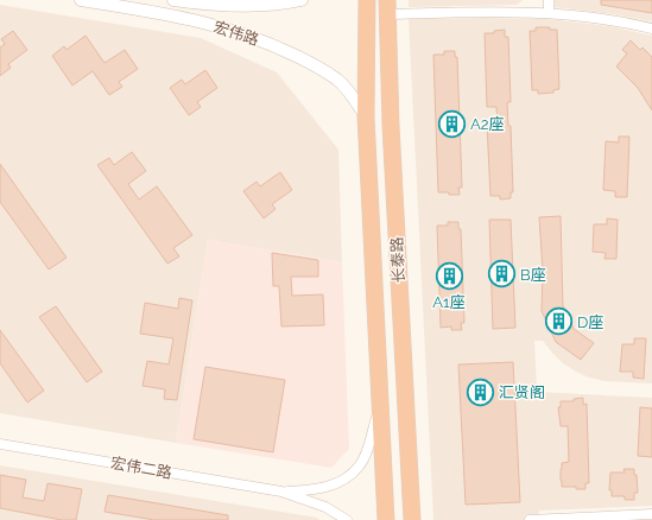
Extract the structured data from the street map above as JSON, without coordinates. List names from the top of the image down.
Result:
{
  "streets": {
    "highway": ["长泰路"],
    "street": ["宏伟路", "宏伟二路"]
  },
  "crossings": [
    ["宏伟路", "长泰路"]
  ],
  "places": {
    "building": [
      "A2座",
      "B座",
      "A1座",
      "D座",
      "汇贤阁"
    ]
  }
}
